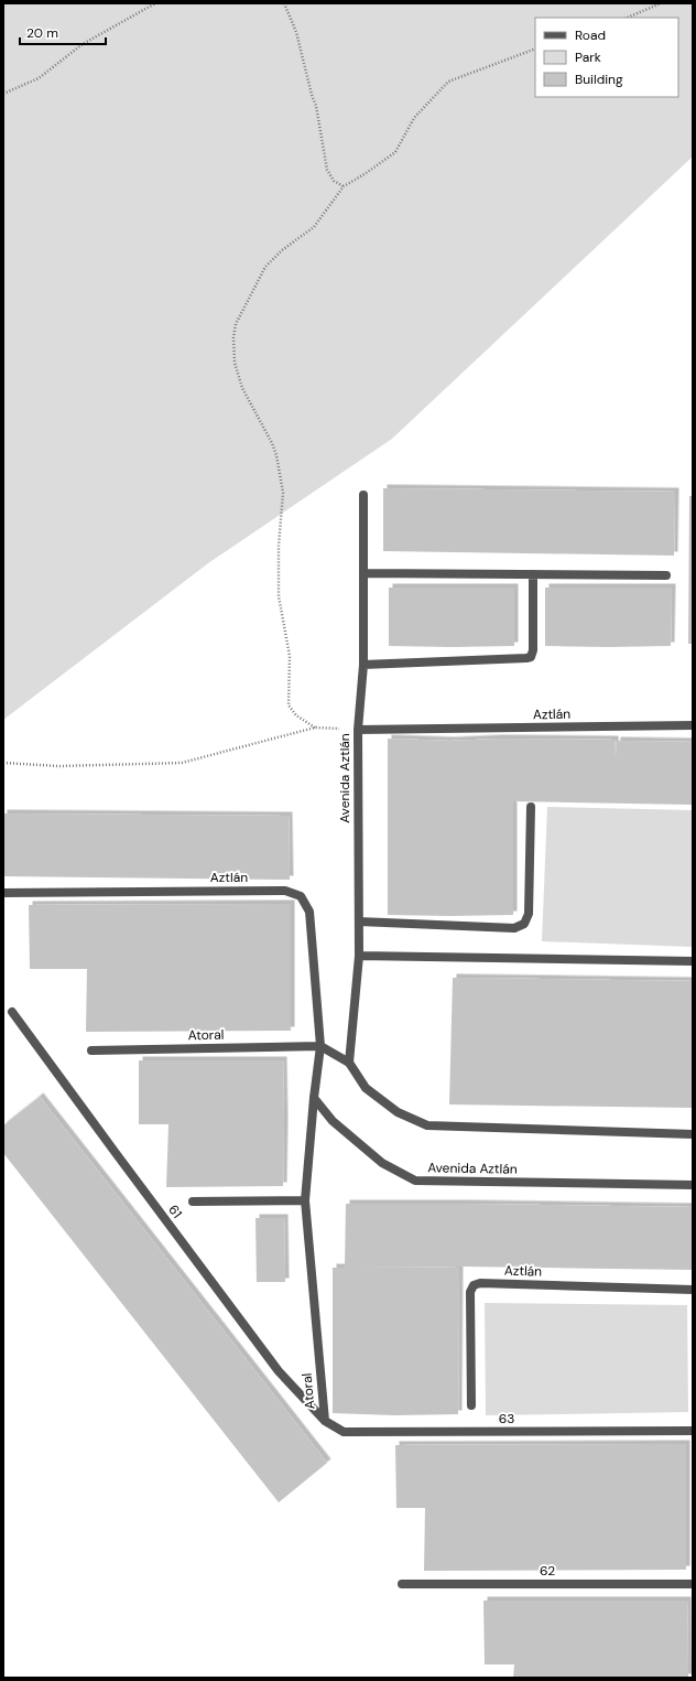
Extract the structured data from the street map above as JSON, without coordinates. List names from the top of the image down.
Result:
{
  "streets": {
    "street": [
      "Aztlán",
      "Avenida Aztlán",
      "Atoral",
      "61",
      "63",
      "62"
    ]
  },
  "crossings": [
    ["Aztlán", "Avenida Aztlán"],
    ["Aztlán", "Atoral"],
    ["Avenida Aztlán", "Atoral"],
    ["Atoral", "61"],
    ["Atoral", "63"],
    ["61", "63"]
  ],
  "legend": ["Road", "Park", "Building"],
  "scale_bar": "20 m"
}
